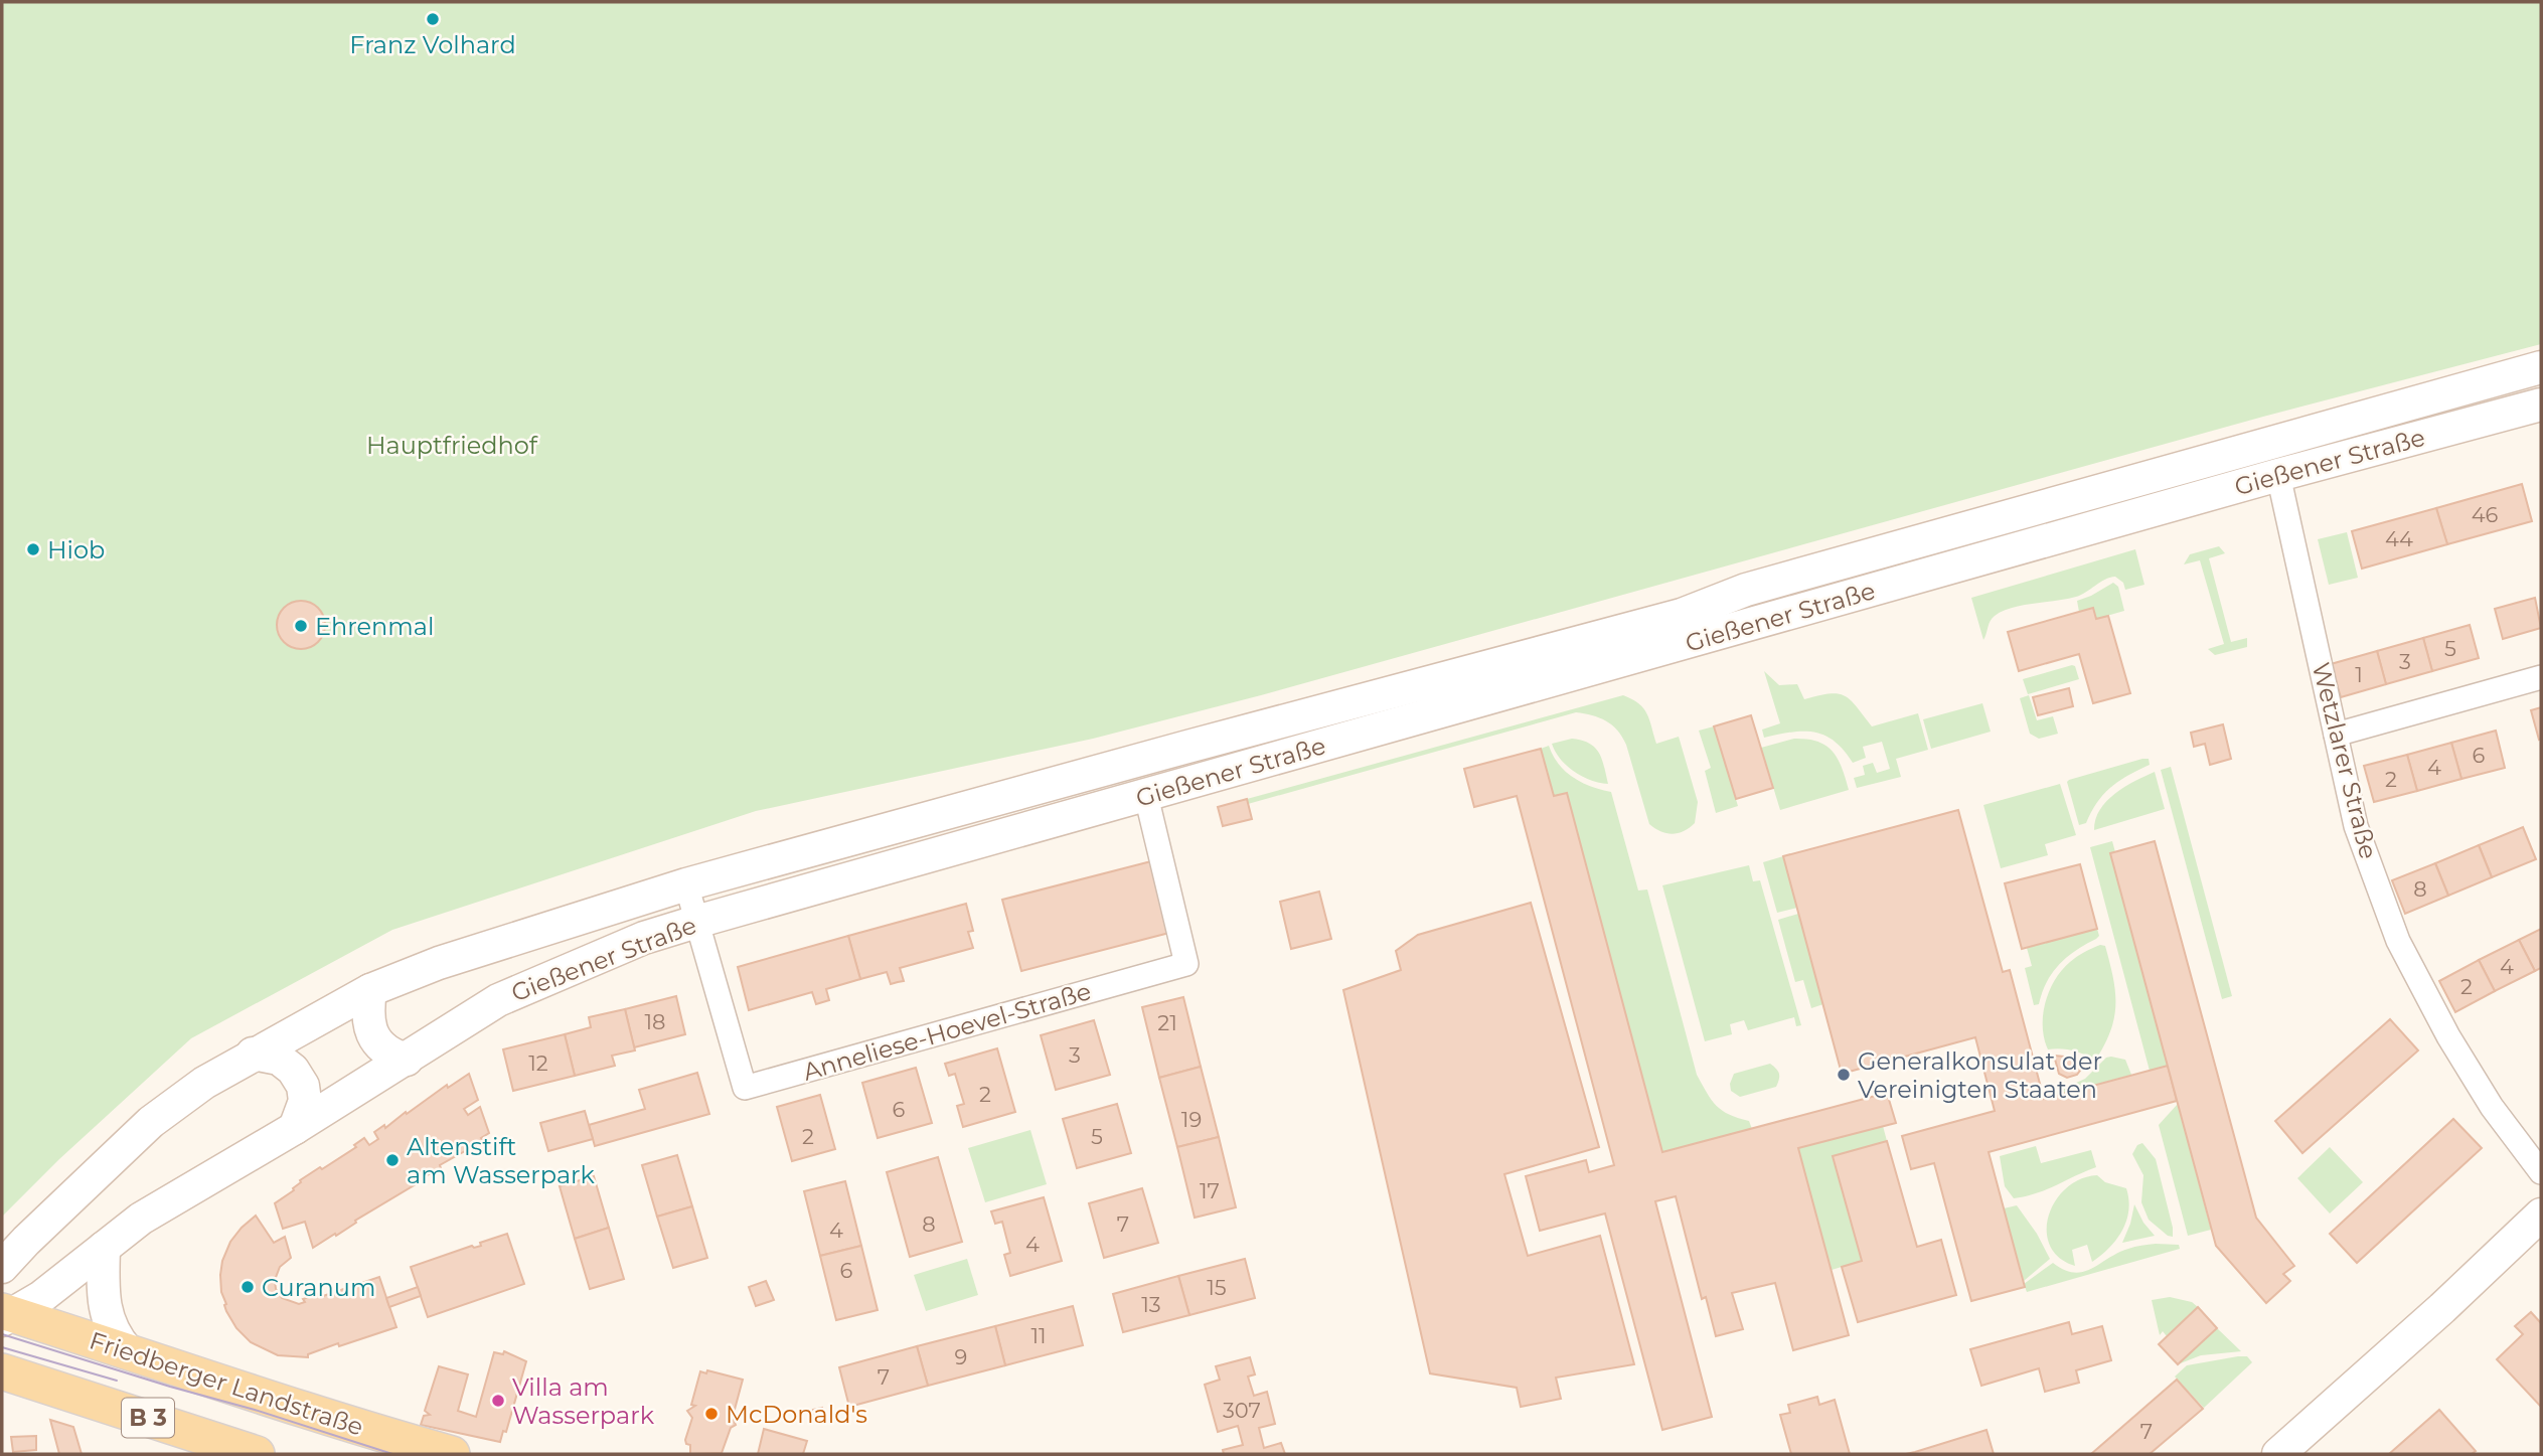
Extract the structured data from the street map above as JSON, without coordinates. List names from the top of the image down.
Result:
{
  "streets": {
    "main road": ["Gießener Straße", "Friedberger Landstraße", "B 3"],
    "street": ["Wetzlarer Straße", "Anneliese-Hoevel-Straße"]
  },
  "crossings": [
    ["Gießener Straße", "Wetzlarer Straße"],
    ["Gießener Straße", "Anneliese-Hoevel-Straße"],
    ["Gießener Straße", "Friedberger Landstraße"]
  ],
  "parks": ["Hauptfriedhof"],
  "places": [
    "Franz Volhard",
    "Hiob",
    "Ehrenmal",
    "Generalkonsulat der Vereinigten Staaten",
    "Altenstift am Wasserpark",
    "Curanum",
    "Villa am Wasserpark",
    "McDonald's"
  ],
  "house_numbers": [
    "46",
    "44",
    "5",
    "3",
    "1",
    "6",
    "4",
    "2",
    "8",
    "4",
    "2",
    "18",
    "21",
    "3",
    "12",
    "2",
    "6",
    "19",
    "2",
    "5",
    "17",
    "8",
    "7",
    "4",
    "4",
    "6",
    "15",
    "13",
    "11",
    "9",
    "7",
    "307",
    "7"
  ]
}
